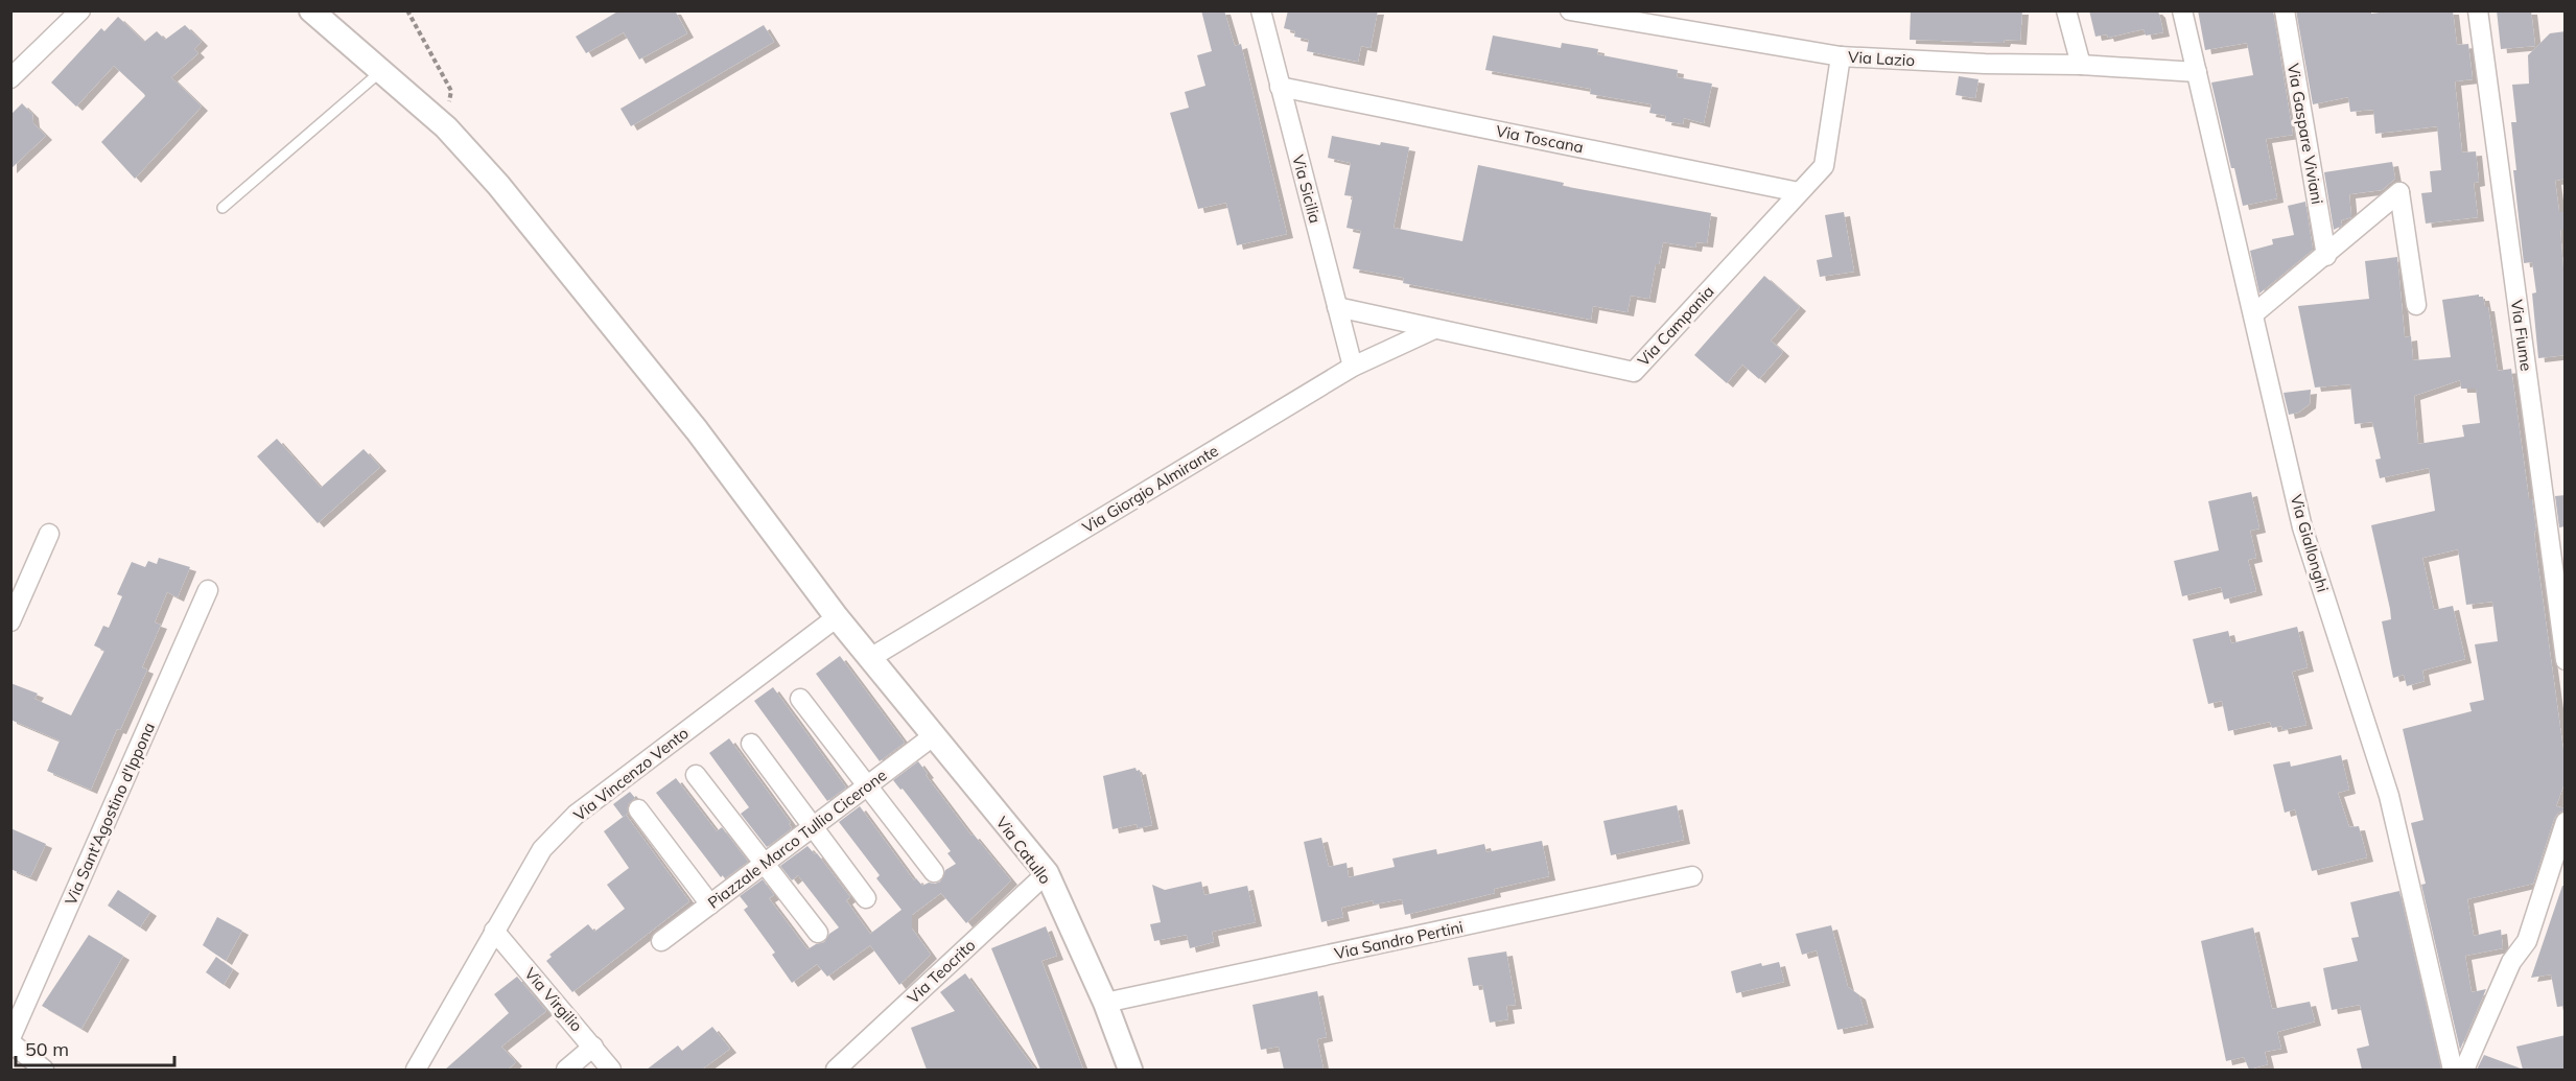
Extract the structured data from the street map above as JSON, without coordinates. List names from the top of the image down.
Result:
{
  "streets": {
    "street": [
      "Via Lazio",
      "Via Gaspare Viviani",
      "Via Toscana",
      "Via Sicilia",
      "Via Campania",
      "Via Fiume",
      "Via Giorgio Almirante",
      "Via Giallonghi",
      "Via Vincenzo Vento",
      "Via Sant'Agostino d'Ippona",
      "Piazzale Marco Tullio Cicerone",
      "Via Catullo",
      "Via Sandro Pertini",
      "Via Teocrito",
      "Via Virgilio"
    ]
  },
  "crossings": [
    ["Via Lazio", "Via Campania"],
    ["Via Lazio", "Via Giallonghi"],
    ["Via Toscana", "Via Sicilia"],
    ["Via Toscana", "Via Campania"],
    ["Via Sicilia", "Via Campania"],
    ["Via Sicilia", "Via Giorgio Almirante"],
    ["Via Campania", "Via Giorgio Almirante"],
    ["Via Giorgio Almirante", "Via Catullo"],
    ["Via Vincenzo Vento", "Via Catullo"],
    ["Via Vincenzo Vento", "Via Virgilio"],
    ["Piazzale Marco Tullio Cicerone", "Via Catullo"],
    ["Via Catullo", "Via Sandro Pertini"],
    ["Via Catullo", "Via Teocrito"]
  ],
  "scale_bar": "50 m"
}
